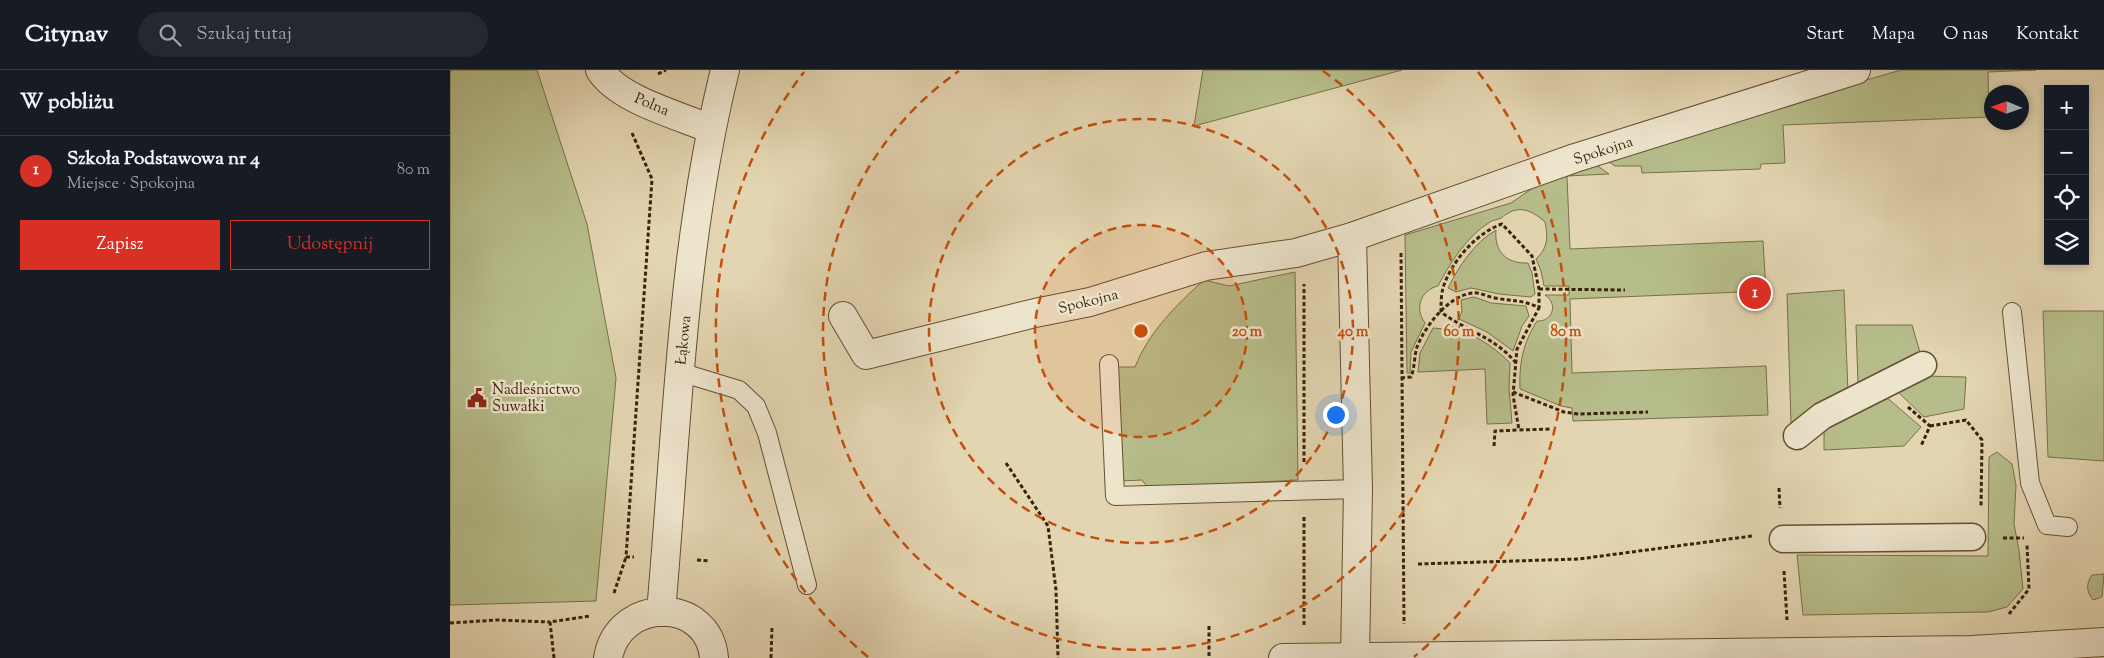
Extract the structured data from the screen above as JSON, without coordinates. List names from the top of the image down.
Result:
{
  "streets": {
    "street": ["Polna", "Spokojna", "Łąkowa"]
  },
  "crossings": [
    ["Polna", "Łąkowa"]
  ],
  "places": {
    "public building": ["Nadleśnictwo Suwałki"]
  },
  "north": "left",
  "page": {
    "header": "Citynav",
    "search": "Szukaj tutaj",
    "nav": [
      "Start",
      "Mapa",
      "O nas",
      "Kontakt"
    ],
    "heading": "W pobliżu",
    "map_buttons": ["+", "−"],
    "list": [
      {
        "mark": "1",
        "name": "Szkoła Podstawowa nr 4",
        "note": "Miejsce · Spokojna",
        "value": "80 m"
      }
    ],
    "buttons": ["Zapisz", "Udostępnij"],
    "pins": "1"
  },
  "rings": [
    "20 m",
    "40 m",
    "60 m",
    "80 m"
  ]
}
